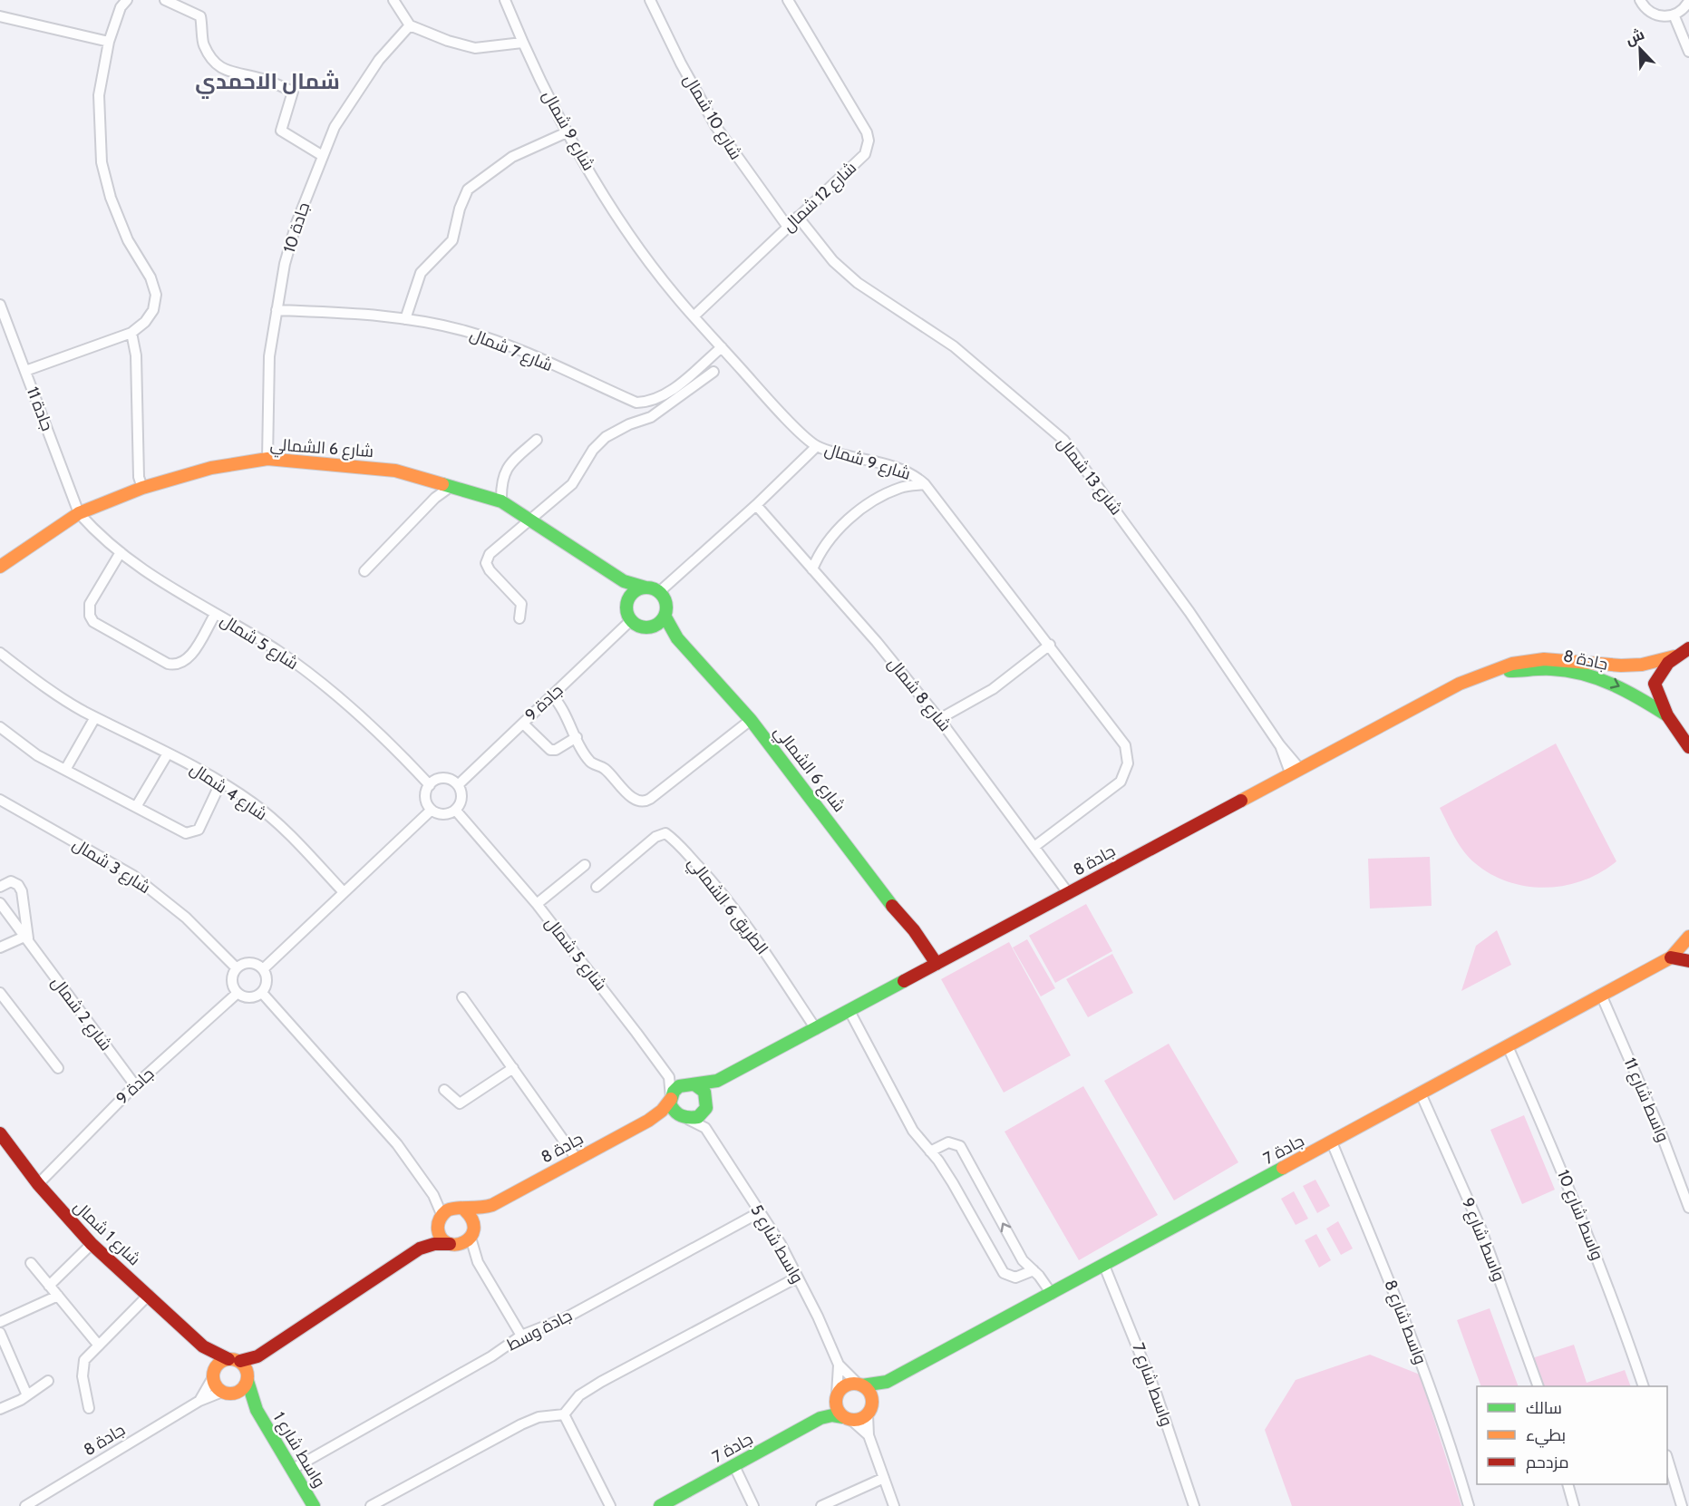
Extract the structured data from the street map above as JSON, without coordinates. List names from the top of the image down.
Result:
{
  "streets": {
    "main road": [
      "شارع 6 الشمالي",
      "جادة 8",
      "جادة 7",
      "شارع 1 شمال",
      "واسط شارع 1"
    ],
    "street": [
      "شارع 10 شمال",
      "شارع 9 شمال",
      "شارع 12 شمال",
      "جادة 10",
      "شارع 7 شمال",
      "جادة 11",
      "شارع 13 شمال",
      "شارع 5 شمال",
      "شارع 8 شمال",
      "جادة 9",
      "شارع 4 شمال",
      "شارع 3 شمال",
      "الطريق 6 الشمالي",
      "شارع 2 شمال",
      "واسط شارع 11",
      "واسط شارع 10",
      "واسط شارع 9",
      "واسط شارع 5",
      "واسط شارع 8",
      "جادة وسط",
      "واسط شارع 7"
    ]
  },
  "crossings": [
    ["شارع 10 شمال", "شارع 12 شمال"],
    ["شارع 9 شمال", "شارع 12 شمال"],
    ["شارع 9 شمال", "شارع 7 شمال"],
    ["شارع 9 شمال", "شارع 8 شمال"],
    ["شارع 12 شمال", "شارع 13 شمال"],
    ["جادة 10", "شارع 7 شمال"],
    ["جادة 10", "شارع 6 الشمالي"],
    ["جادة 11", "شارع 6 الشمالي"],
    ["جادة 11", "شارع 5 شمال"],
    ["شارع 6 الشمالي", "شارع 5 شمال"],
    ["شارع 6 الشمالي", "جادة 8"],
    ["شارع 6 الشمالي", "جادة 9"],
    ["شارع 13 شمال", "جادة 8"],
    ["شارع 5 شمال", "جادة 9"],
    ["جادة 8", "شارع 8 شمال"],
    ["جادة 8", "الطريق 6 الشمالي"],
    ["جادة 8", "شارع 1 شمال"],
    ["جادة 8", "واسط شارع 1"],
    ["جادة 9", "شارع 3 شمال"],
    ["جادة 9", "شارع 2 شمال"],
    ["جادة 9", "شارع 1 شمال"],
    ["واسط شارع 11", "جادة 7"],
    ["جادة 7", "واسط شارع 10"],
    ["جادة 7", "واسط شارع 9"],
    ["جادة 7", "واسط شارع 5"],
    ["جادة 7", "واسط شارع 8"],
    ["جادة 7", "واسط شارع 7"],
    ["شارع 1 شمال", "واسط شارع 1"],
    ["واسط شارع 5", "جادة وسط"],
    ["جادة وسط", "واسط شارع 1"]
  ],
  "districts": ["شمال الاحمدي"],
  "legend": ["سالك", "بطيء", "مزدحم"],
  "north": "top left"
}
